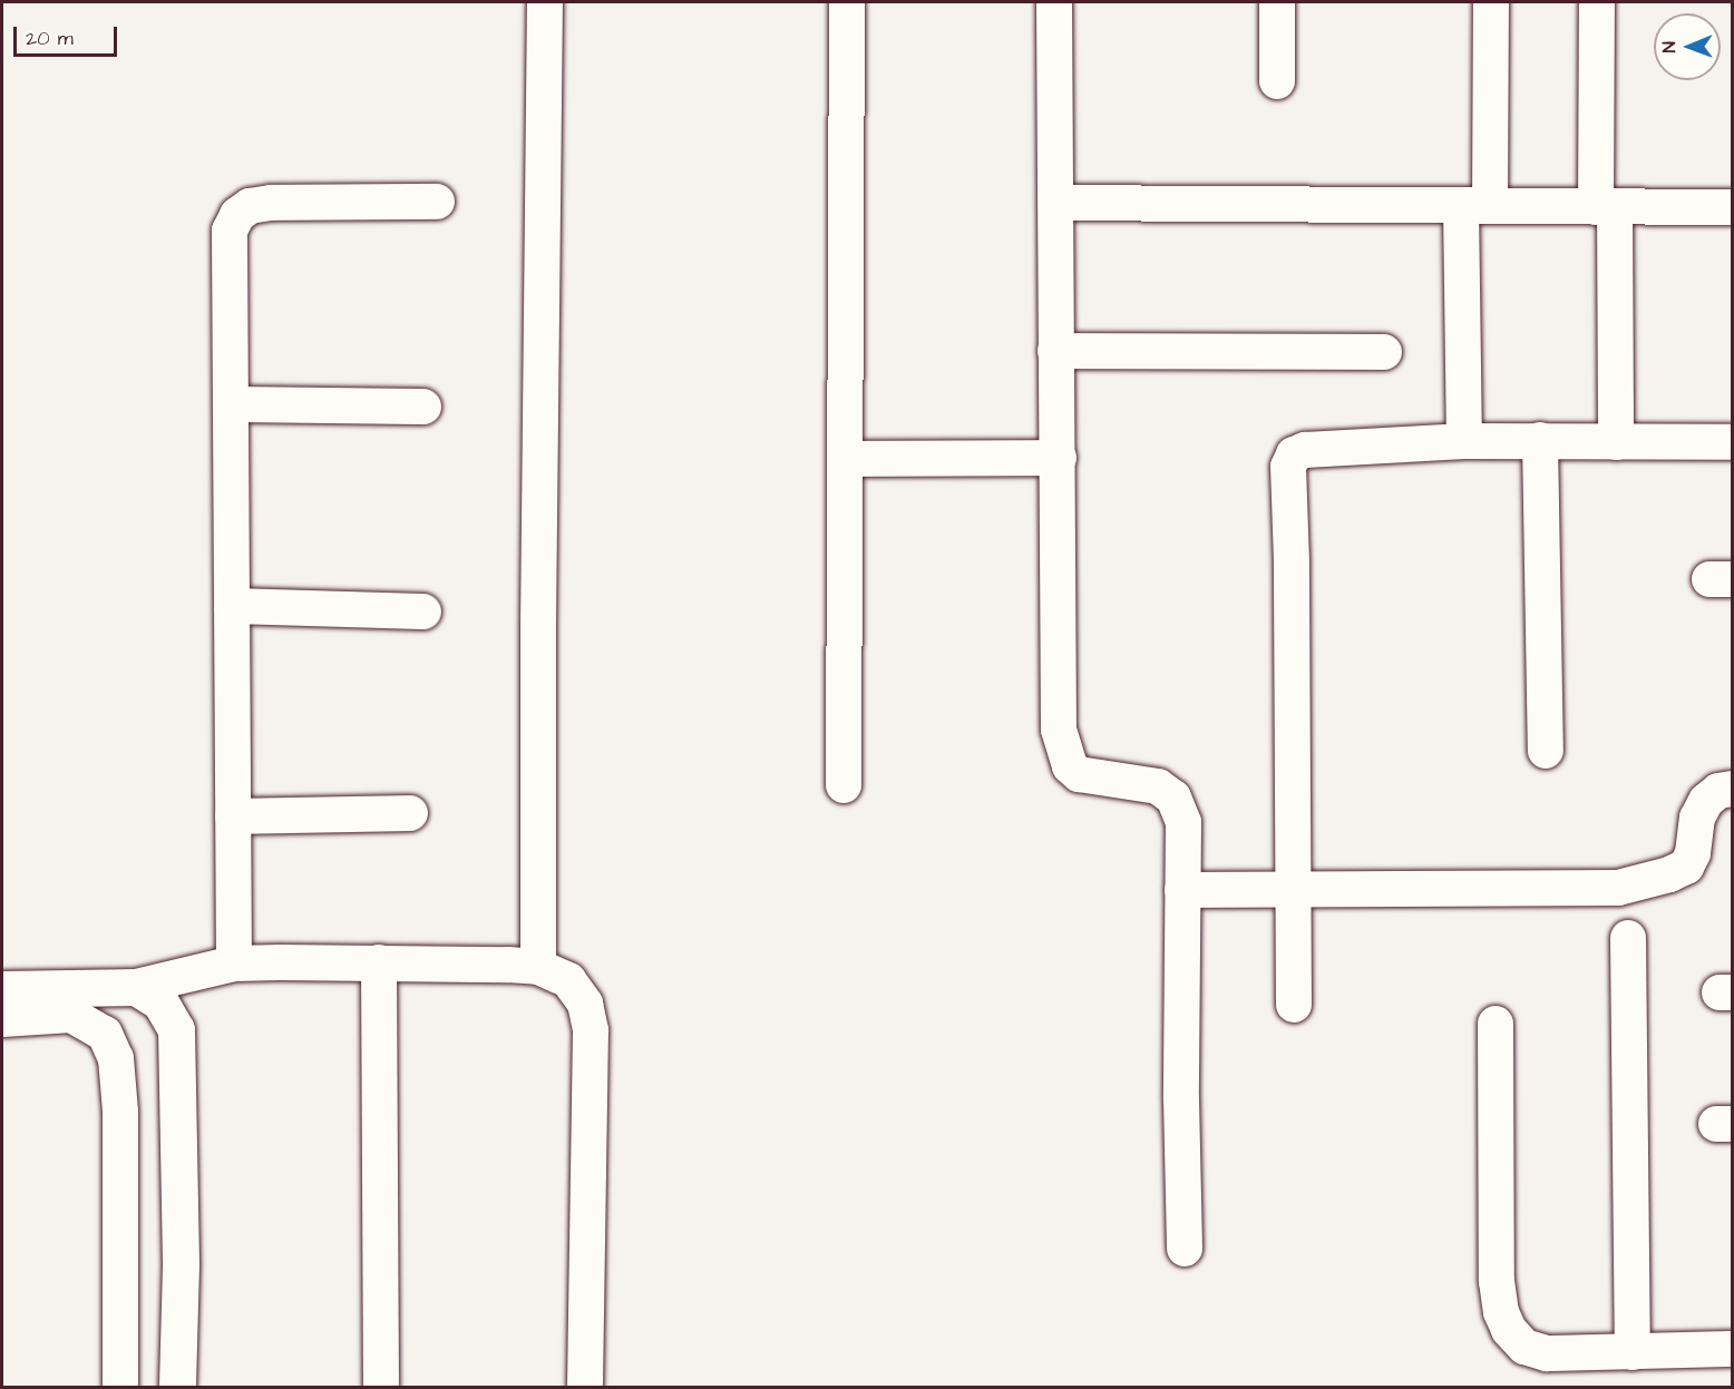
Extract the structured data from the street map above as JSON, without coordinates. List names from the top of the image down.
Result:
{
  "scale_bar": "20 m",
  "north": "left"
}
